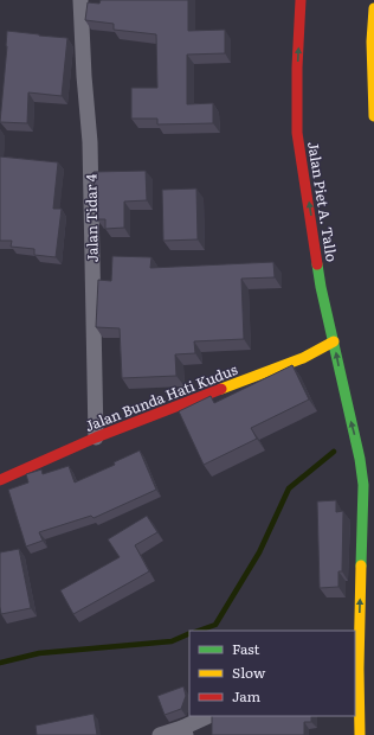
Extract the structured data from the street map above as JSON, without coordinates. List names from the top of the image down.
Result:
{
  "streets": {
    "main road": ["Jalan Piet A. Tallo", "Jalan Bunda Hati Kudus"],
    "street": ["Jalan Tidar 4"]
  },
  "crossings": [
    ["Jalan Piet A. Tallo", "Jalan Bunda Hati Kudus"],
    ["Jalan Tidar 4", "Jalan Bunda Hati Kudus"]
  ],
  "one_way": ["Jalan Piet A. Tallo"],
  "legend": ["Fast", "Slow", "Jam"]
}
